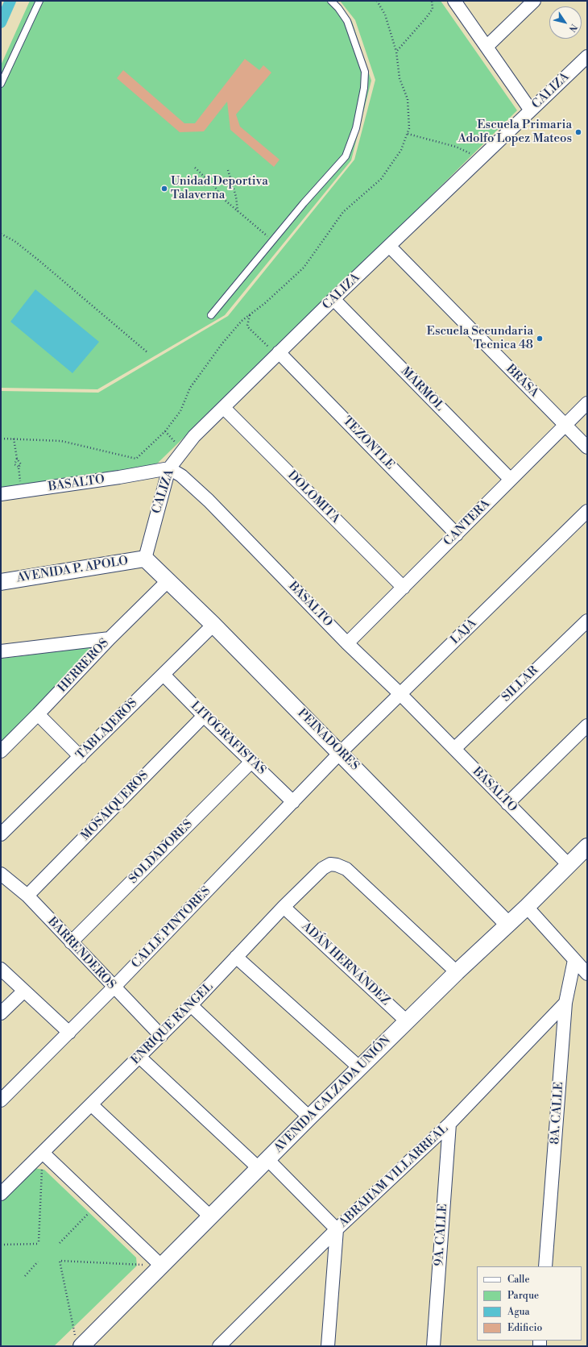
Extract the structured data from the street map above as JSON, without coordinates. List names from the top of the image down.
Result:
{
  "streets": {
    "street": [
      "CALIZA",
      "BRASA",
      "MARMOL",
      "TEZONTLE",
      "BASALTO",
      "DOLOMITA",
      "CANTERA",
      "AVENIDA P. APOLO",
      "LAJA",
      "HERREROS",
      "SILLAR",
      "TABLAJEROS",
      "LITOGRAFISTAS",
      "PEINADORES",
      "MOSAIQUEROS",
      "SOLDADORES",
      "CALLE PINTORES",
      "BARRENDEROS",
      "ADÁN HERNÁNDEZ",
      "ENRIQUE RANGEL",
      "AVENIDA CALZADA UNIÓN",
      "8A. CALLE",
      "ABRAHAM VILLARREAL",
      "9A. CALLE"
    ]
  },
  "crossings": [
    ["CALIZA", "BRASA"],
    ["CALIZA", "MARMOL"],
    ["CALIZA", "TEZONTLE"],
    ["CALIZA", "BASALTO"],
    ["CALIZA", "DOLOMITA"],
    ["CALIZA", "AVENIDA P. APOLO"],
    ["CALIZA", "PEINADORES"],
    ["BRASA", "CANTERA"],
    ["MARMOL", "CANTERA"],
    ["TEZONTLE", "CANTERA"],
    ["BASALTO", "CANTERA"],
    ["BASALTO", "LAJA"],
    ["BASALTO", "SILLAR"],
    ["BASALTO", "AVENIDA CALZADA UNIÓN"],
    ["DOLOMITA", "CANTERA"],
    ["AVENIDA P. APOLO", "PEINADORES"],
    ["LAJA", "PEINADORES"],
    ["LAJA", "CALLE PINTORES"],
    ["HERREROS", "PEINADORES"],
    ["TABLAJEROS", "LITOGRAFISTAS"],
    ["TABLAJEROS", "PEINADORES"],
    ["LITOGRAFISTAS", "MOSAIQUEROS"],
    ["LITOGRAFISTAS", "SOLDADORES"],
    ["LITOGRAFISTAS", "CALLE PINTORES"],
    ["PEINADORES", "CALLE PINTORES"],
    ["PEINADORES", "AVENIDA CALZADA UNIÓN"],
    ["MOSAIQUEROS", "BARRENDEROS"],
    ["SOLDADORES", "BARRENDEROS"],
    ["CALLE PINTORES", "BARRENDEROS"],
    ["BARRENDEROS", "ENRIQUE RANGEL"],
    ["ADÁN HERNÁNDEZ", "ENRIQUE RANGEL"],
    ["ADÁN HERNÁNDEZ", "AVENIDA CALZADA UNIÓN"],
    ["ENRIQUE RANGEL", "AVENIDA CALZADA UNIÓN"],
    ["8A. CALLE", "ABRAHAM VILLARREAL"],
    ["ABRAHAM VILLARREAL", "9A. CALLE"]
  ],
  "places": ["Escuela Primaria Adolfo Lopez Mateos", "Unidad Deportiva Talaverna", "Escuela Secundaria Tecnica 48"],
  "legend": [
    "Calle",
    "Parque",
    "Agua",
    "Edificio"
  ],
  "north": "bottom right"
}
